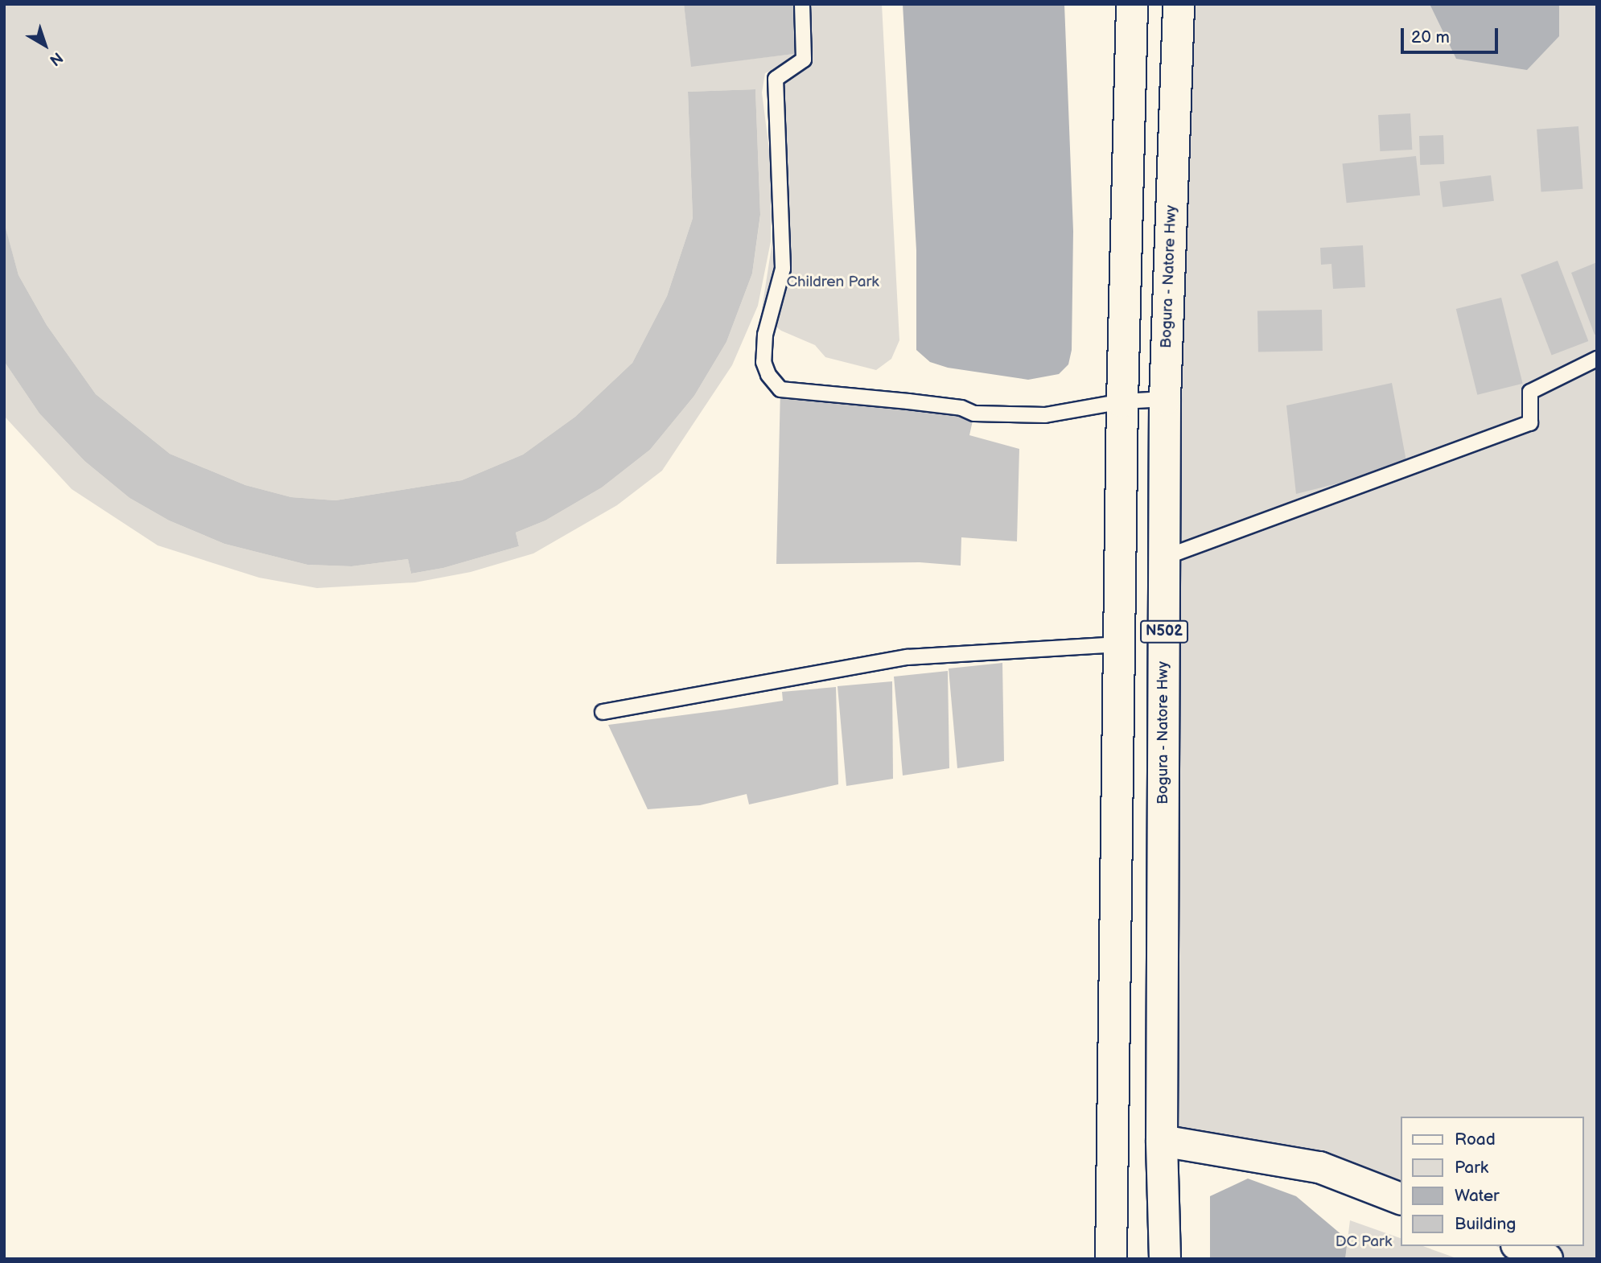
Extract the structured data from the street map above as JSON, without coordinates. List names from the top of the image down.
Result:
{
  "streets": {
    "main road": ["Bogura - Natore Hwy", "N502"]
  },
  "parks": ["Children Park", "DC Park"],
  "legend": [
    "Road",
    "Park",
    "Water",
    "Building"
  ],
  "scale_bar": "20 m",
  "north": "bottom right"
}
